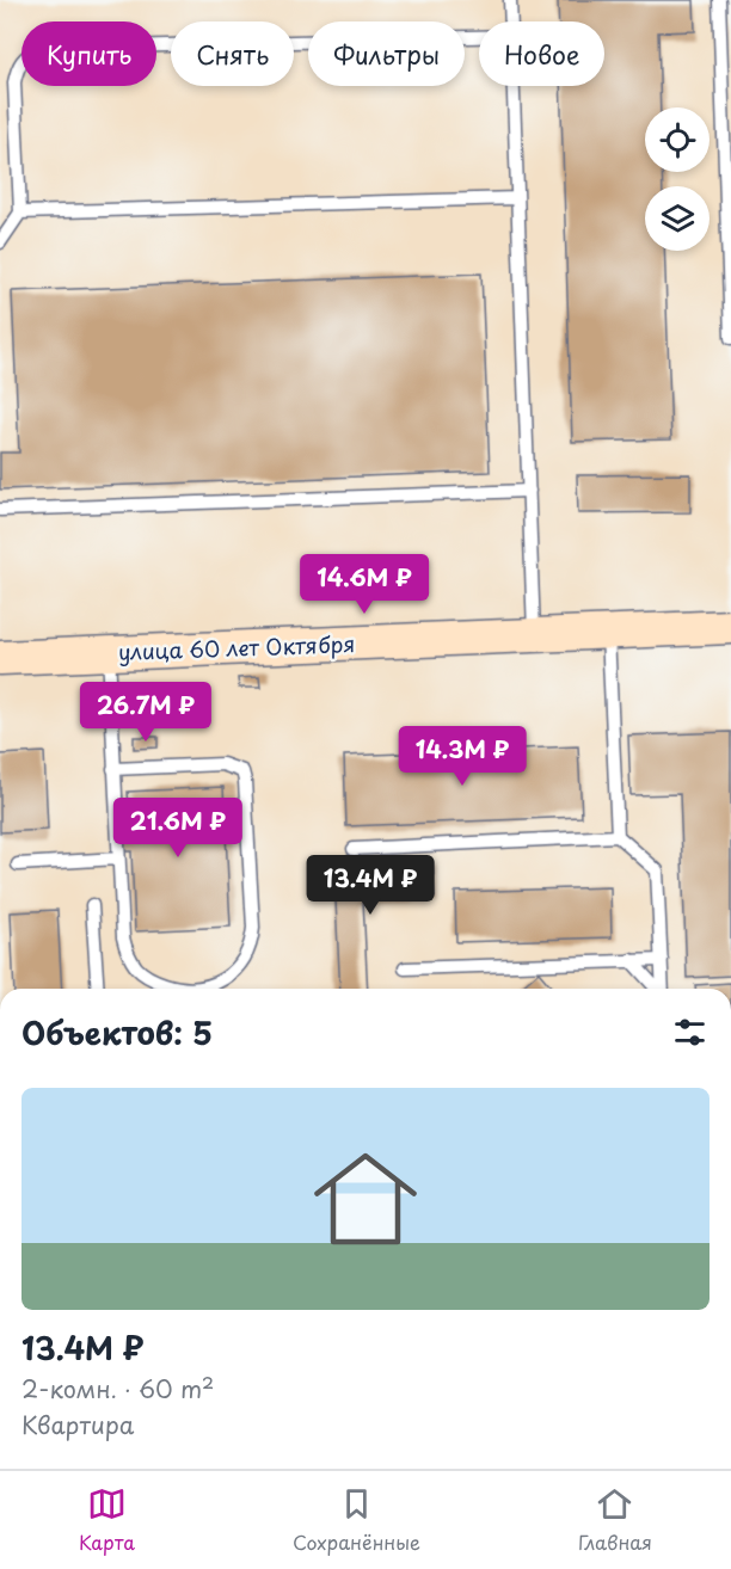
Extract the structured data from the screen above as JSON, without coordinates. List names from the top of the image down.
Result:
{
  "streets": {
    "main road": ["улица 60 лет Октября"]
  },
  "page": {
    "chip": [
      "Купить",
      "Снять",
      "Фильтры",
      "Новое"
    ],
    "price": [
      "14.6M ₽",
      "26.7M ₽",
      "14.3M ₽",
      "21.6M ₽",
      "13.4M ₽"
    ],
    "heading": "Объектов: 5",
    "list": [
      {
        "name": "13.4M ₽",
        "note": "2-комн. · 60 m² · Квартира"
      }
    ],
    "tabs": ["Карта", "Сохранённые", "Главная"]
  }
}
